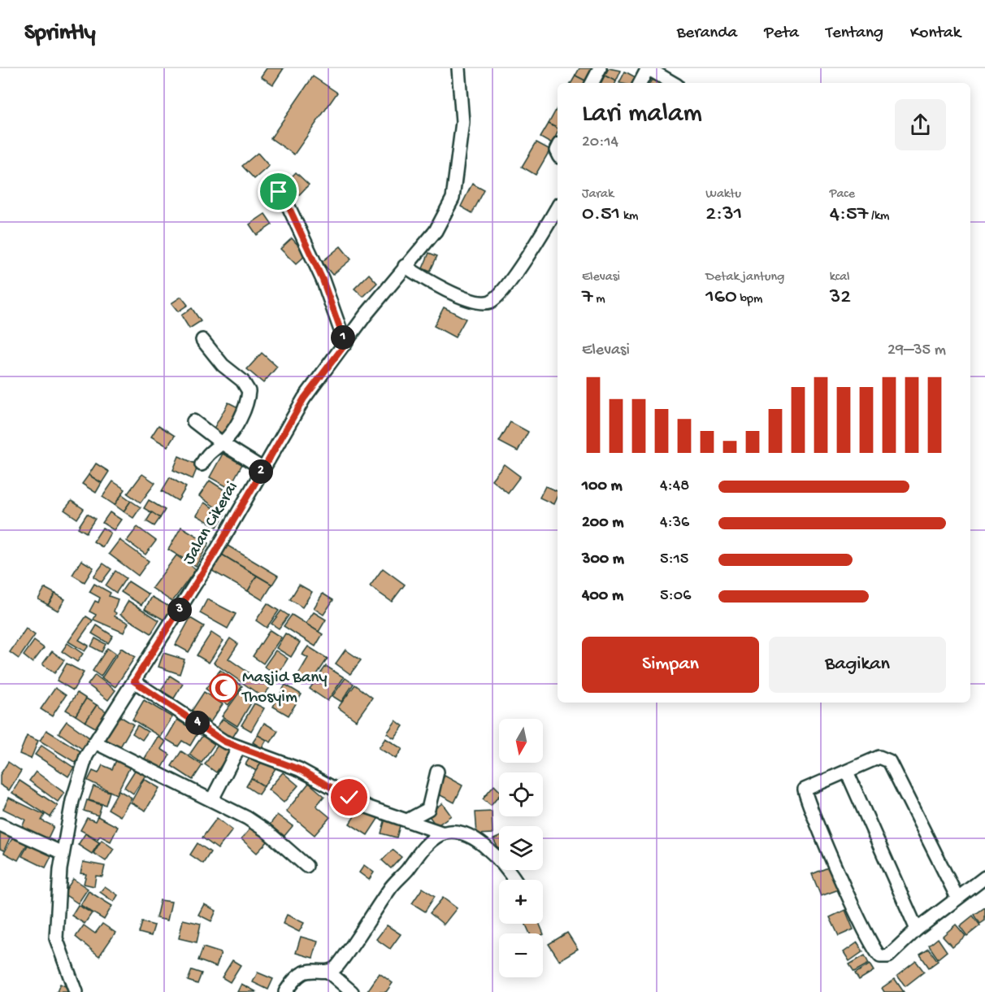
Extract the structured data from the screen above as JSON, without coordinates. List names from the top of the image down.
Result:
{
  "streets": {
    "street": ["Jalan Cikerai"]
  },
  "places": {
    "mosque": ["Masjid Bany Thosyim"]
  },
  "north": "bottom",
  "page": {
    "header": "Sprintly",
    "nav": [
      "Beranda",
      "Peta",
      "Tentang",
      "Kontak"
    ],
    "heading": ["Lari malam", "20:14"],
    "stats": [
      ["Jarak", "0.51 km"],
      ["Waktu", "2:31"],
      ["Pace", "4:57 /km"],
      ["Elevasi", "7 m"],
      ["Detak jantung", "160 bpm"],
      ["kcal", "32"]
    ],
    "pins": [
      "1",
      "2",
      "3",
      "4"
    ],
    "chart": ["Elevasi", "29–35 m"],
    "list": [
      {
        "name": "100 m",
        "note": "4:48"
      },
      {
        "name": "200 m",
        "note": "4:36"
      },
      {
        "name": "300 m",
        "note": "5:15"
      },
      {
        "name": "400 m",
        "note": "5:06"
      }
    ],
    "buttons": ["Simpan", "Bagikan"],
    "map_buttons": ["+", "−"]
  }
}
